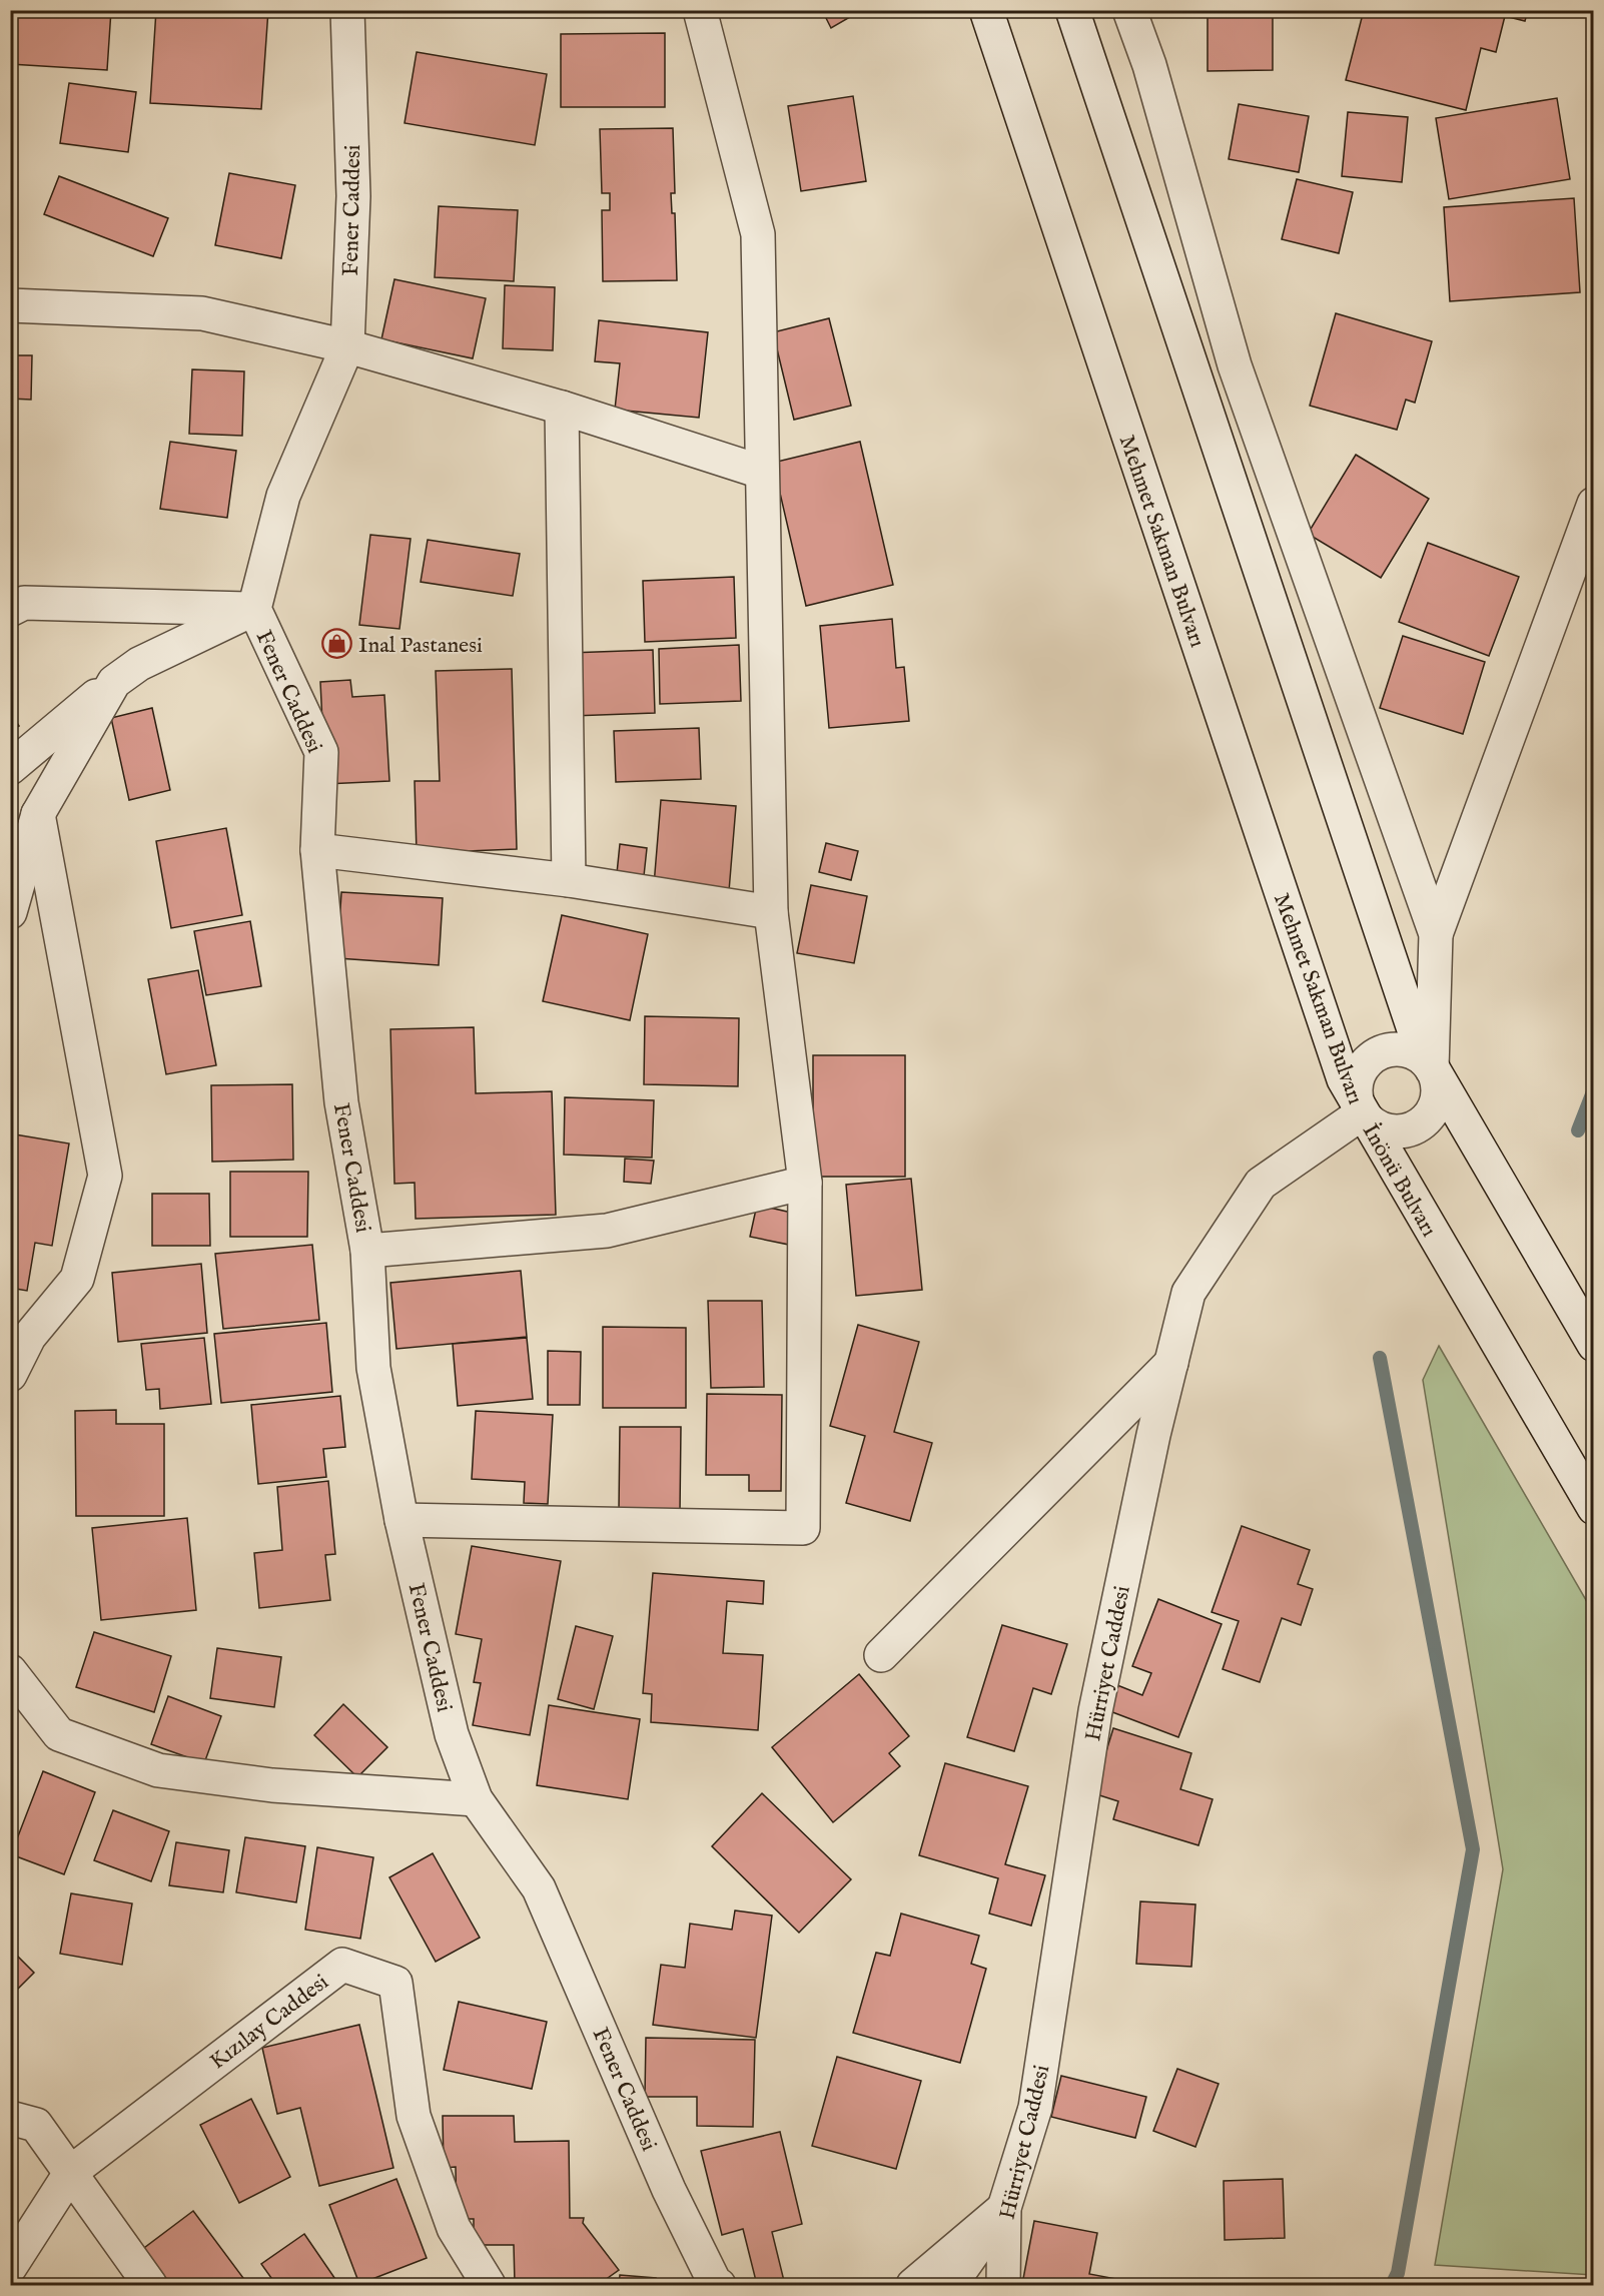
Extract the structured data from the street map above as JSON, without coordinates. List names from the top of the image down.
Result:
{
  "streets": {
    "street": [
      "Fener Caddesi",
      "Mehmet Sakman Bulvarı",
      "İnönü Bulvarı",
      "Hürriyet Caddesi",
      "Kızılay Caddesi"
    ]
  },
  "crossings": [
    ["Mehmet Sakman Bulvarı", "İnönü Bulvarı"],
    ["Mehmet Sakman Bulvarı", "Hürriyet Caddesi"],
    ["İnönü Bulvarı", "Hürriyet Caddesi"]
  ],
  "places": {
    "shop": ["Inal Pastanesi"]
  }
}
